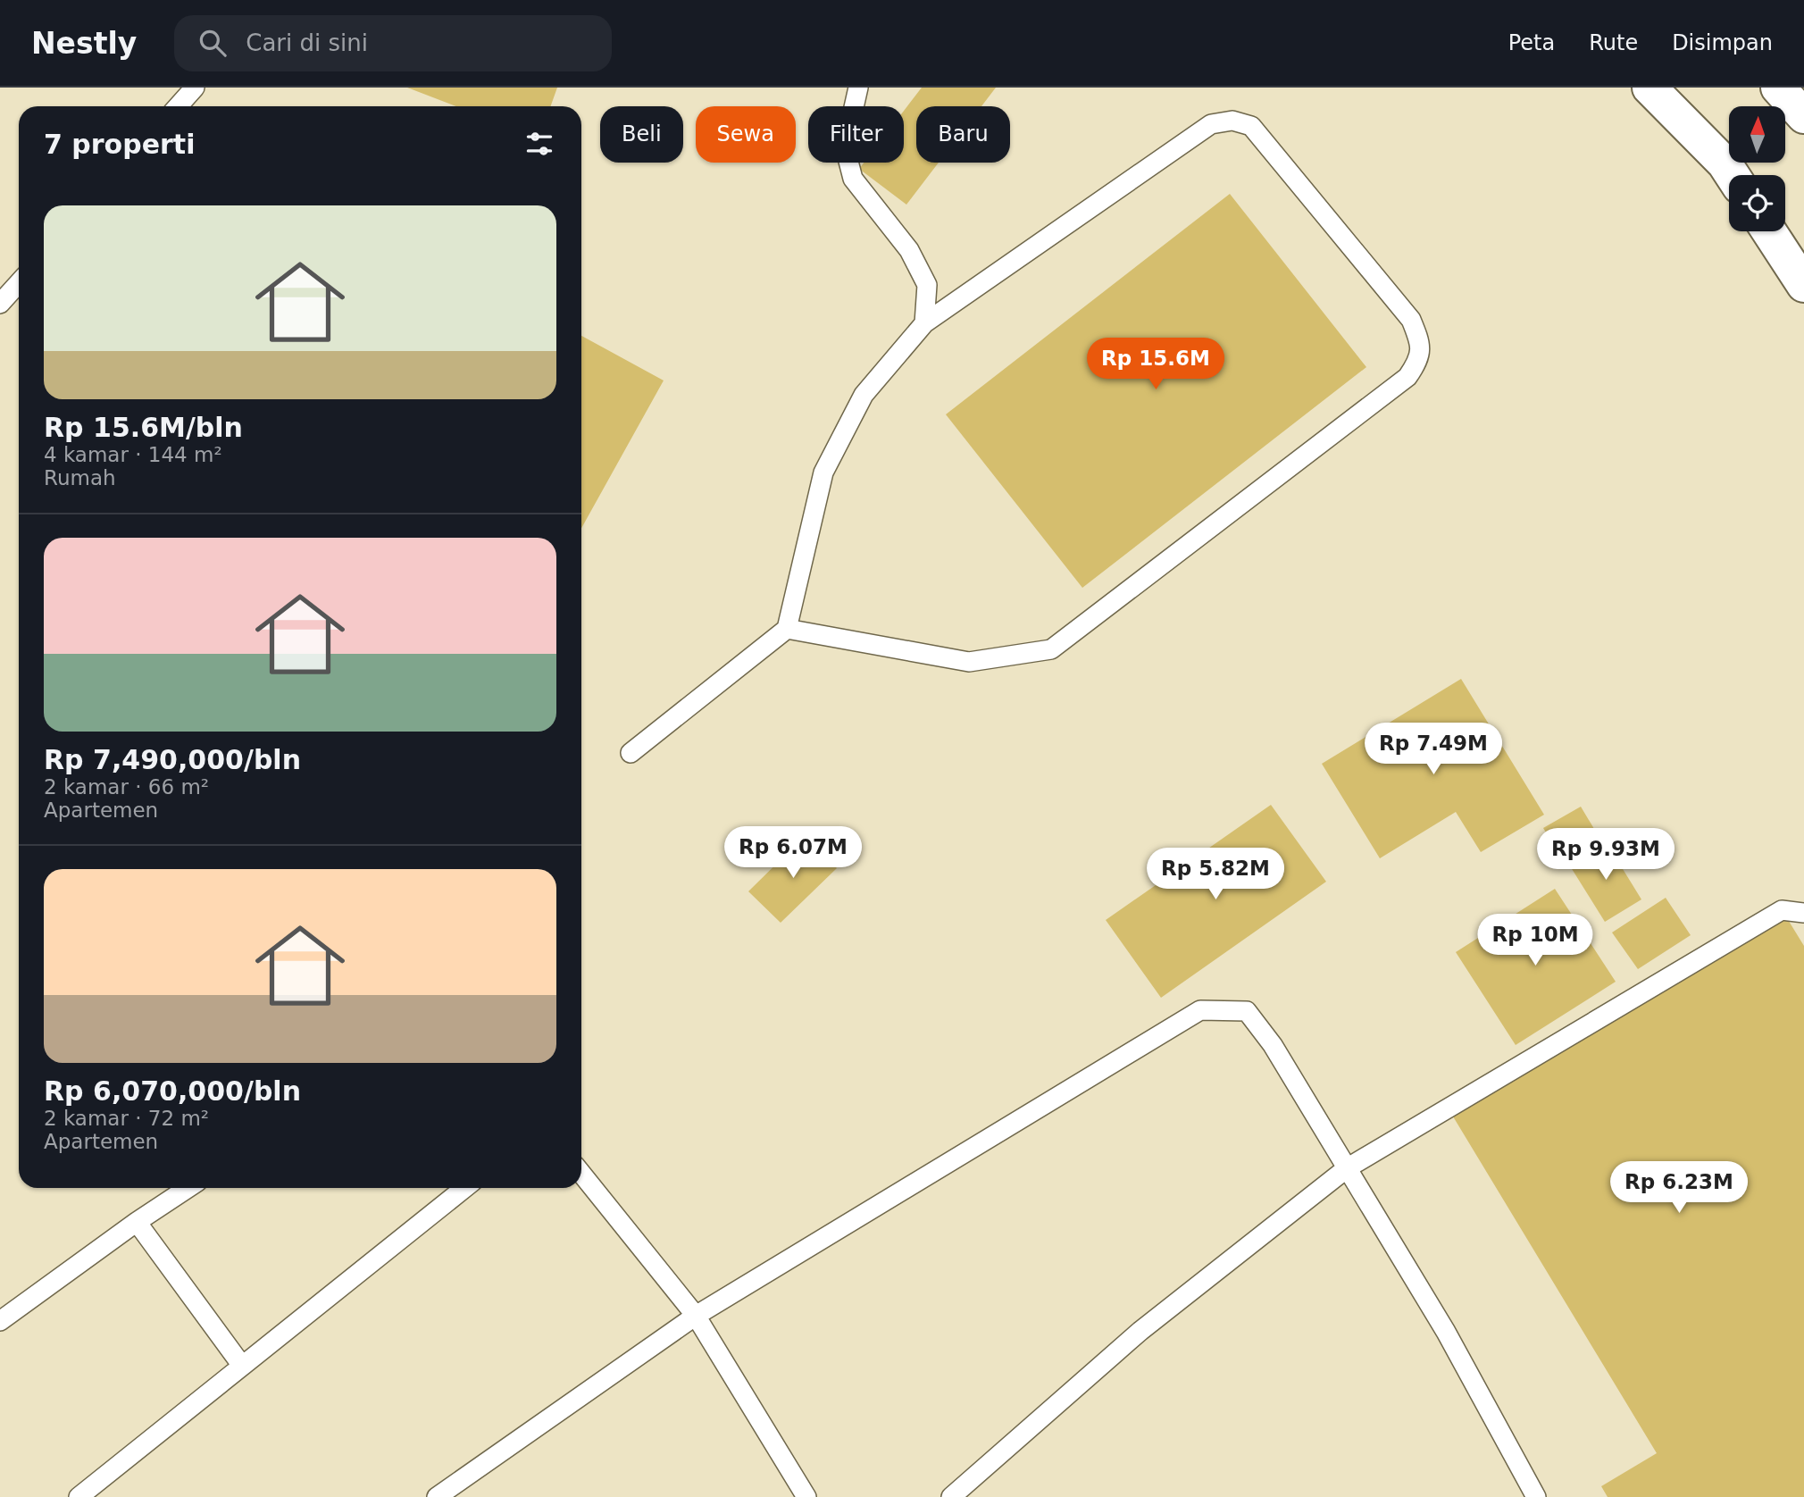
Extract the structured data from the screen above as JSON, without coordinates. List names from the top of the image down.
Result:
{
  "north": "top",
  "page": {
    "header": "Nestly",
    "search": "Cari di sini",
    "nav": ["Peta", "Rute", "Disimpan"],
    "chip": [
      "Beli",
      "Sewa",
      "Filter",
      "Baru"
    ],
    "heading": "7 properti",
    "list": [
      {
        "name": "Rp 15.6M/bln",
        "note": "4 kamar · 144 m² · Rumah"
      },
      {
        "name": "Rp 7,490,000/bln",
        "note": "2 kamar · 66 m² · Apartemen"
      },
      {
        "name": "Rp 6,070,000/bln",
        "note": "2 kamar · 72 m² · Apartemen"
      }
    ],
    "price": [
      "Rp 15.6M",
      "Rp 7.49M",
      "Rp 6.07M",
      "Rp 9.93M",
      "Rp 5.82M",
      "Rp 10M",
      "Rp 6.23M"
    ]
  }
}
